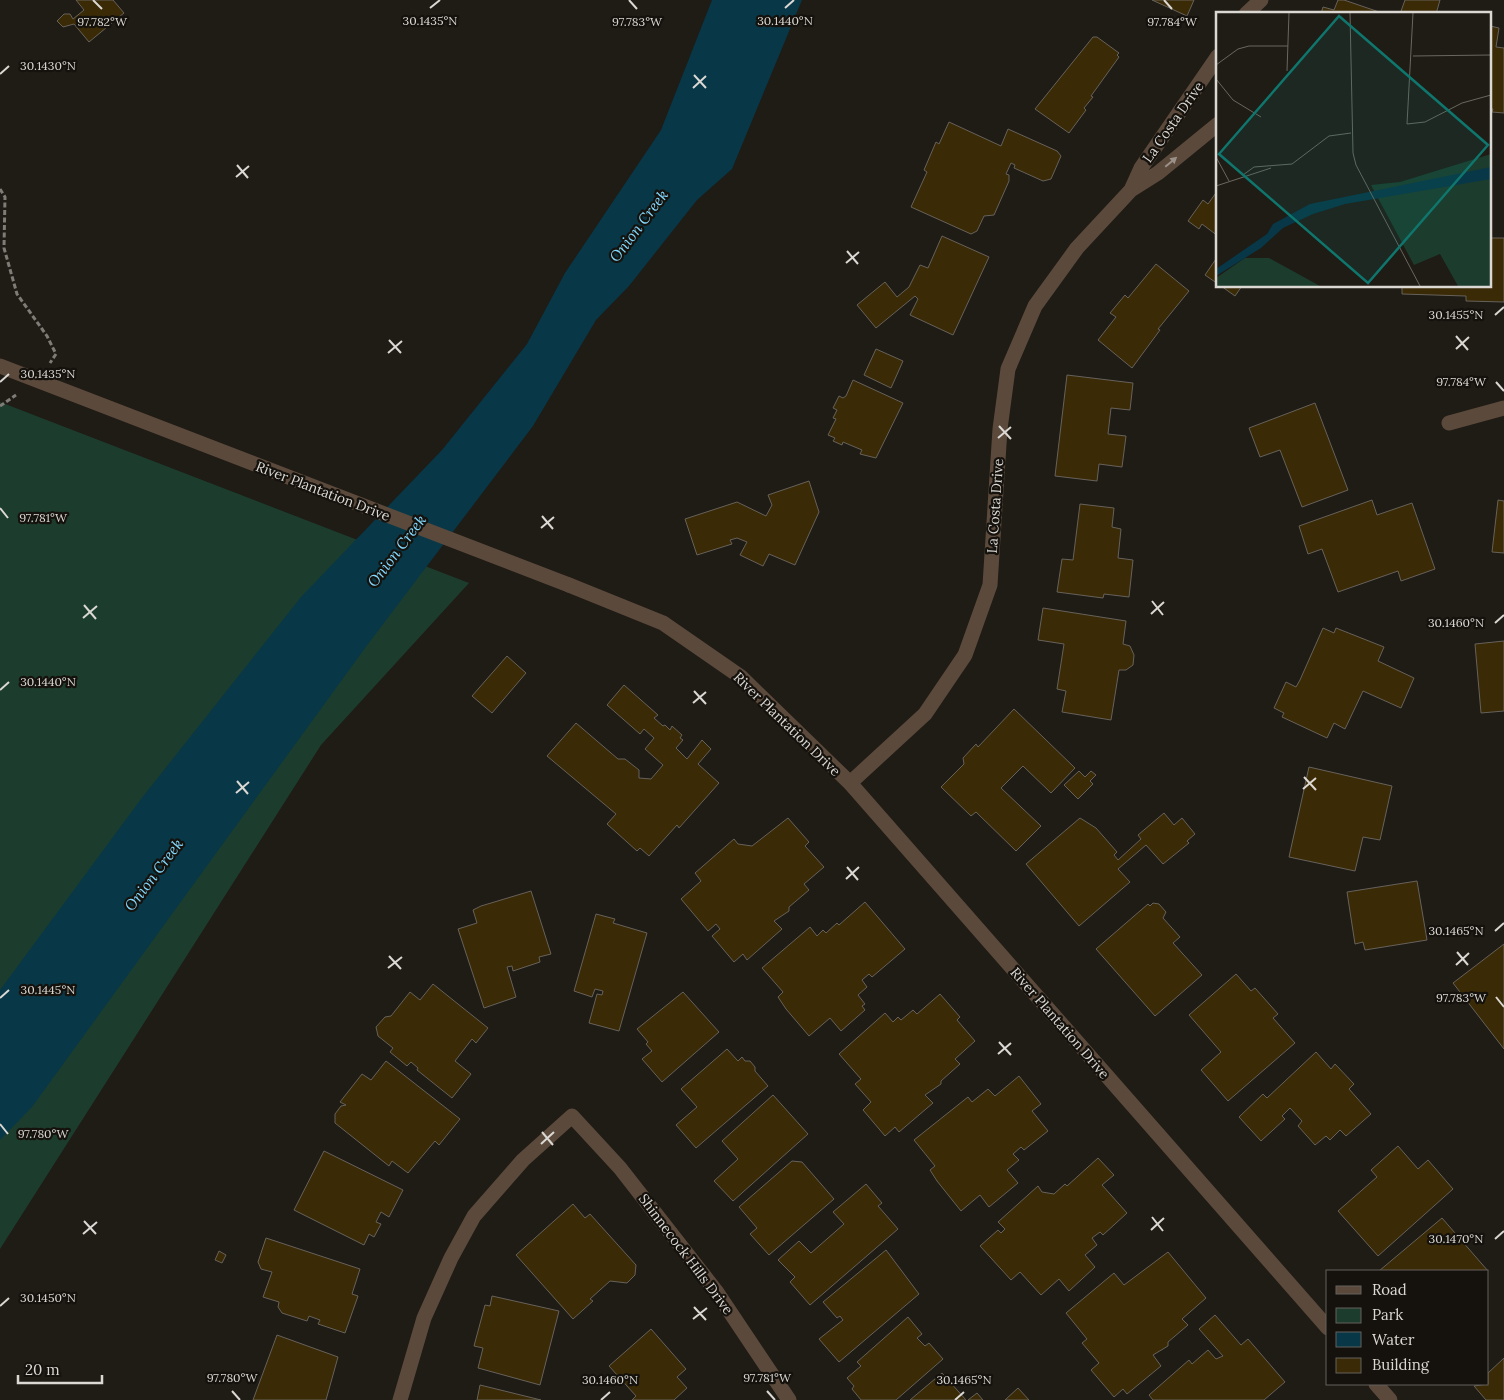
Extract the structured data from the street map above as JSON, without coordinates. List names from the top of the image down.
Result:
{
  "streets": {
    "street": ["La Costa Drive", "River Plantation Drive", "Shinnecock Hills Drive"]
  },
  "crossings": [
    ["La Costa Drive", "River Plantation Drive"]
  ],
  "water": ["Onion Creek"],
  "legend": [
    "Road",
    "Park",
    "Water",
    "Building"
  ],
  "scale_bar": "20 m",
  "coordinates": [
    "30.1435°N",
    "30.1440°N",
    "97.782°W",
    "97.783°W",
    "97.784°W",
    "30.1430°N",
    "30.1455°N",
    "97.781°W",
    "30.1460°N",
    "30.1465°N",
    "30.1445°N",
    "97.780°W",
    "30.1470°N",
    "30.1450°N"
  ]
}
